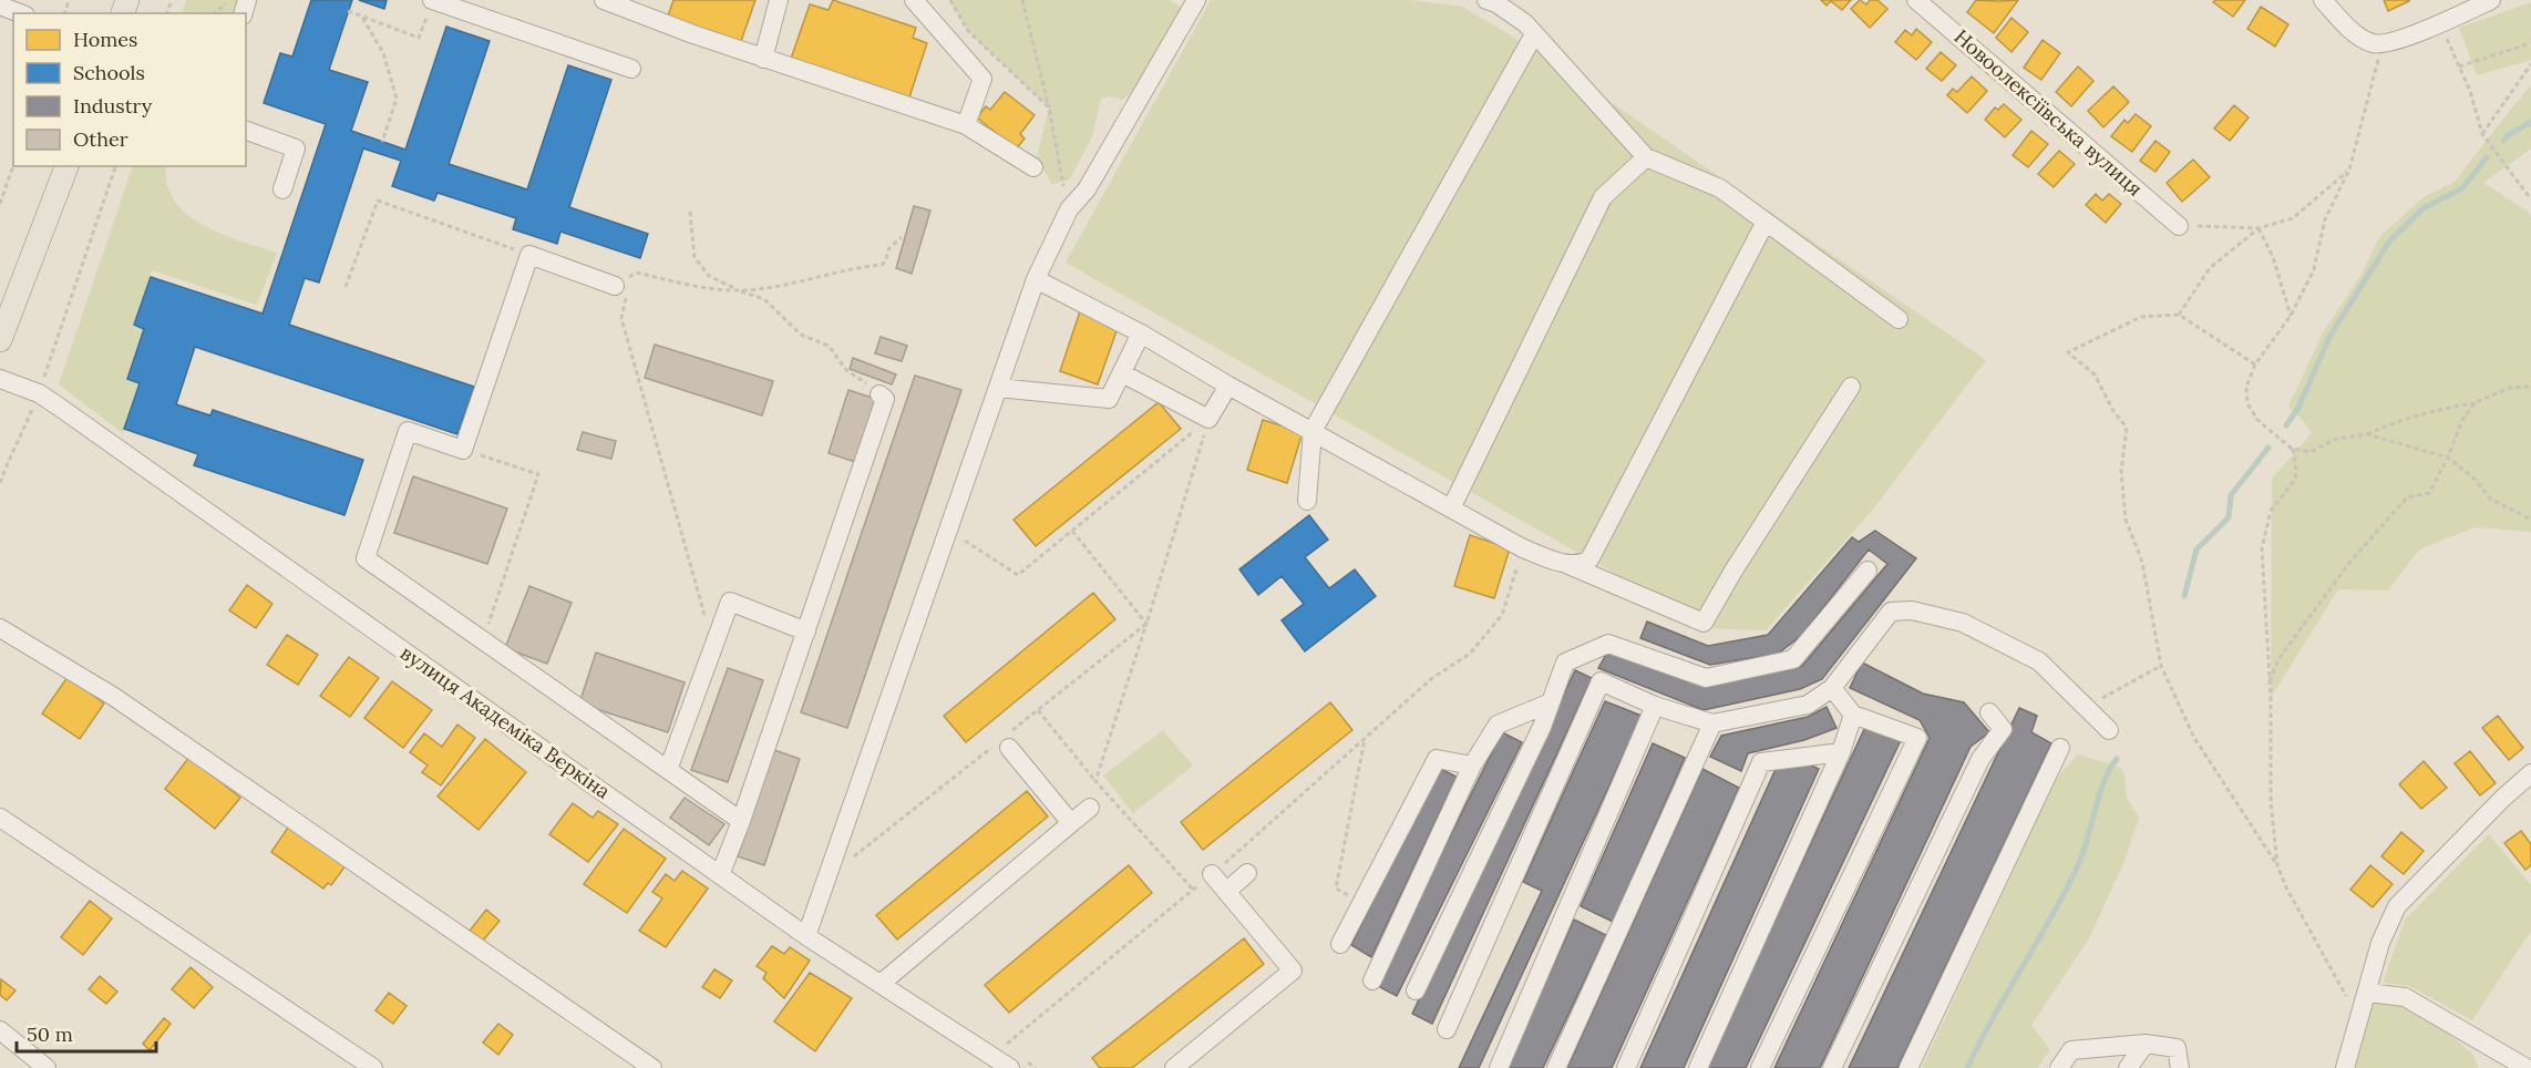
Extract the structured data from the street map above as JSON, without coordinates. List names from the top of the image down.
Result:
{
  "streets": {
    "street": ["Новоолексіївська вулиця", "вулиця Академіка Вєркіна"]
  },
  "legend": [
    "Homes",
    "Schools",
    "Industry",
    "Other"
  ],
  "scale_bar": "50 m"
}
